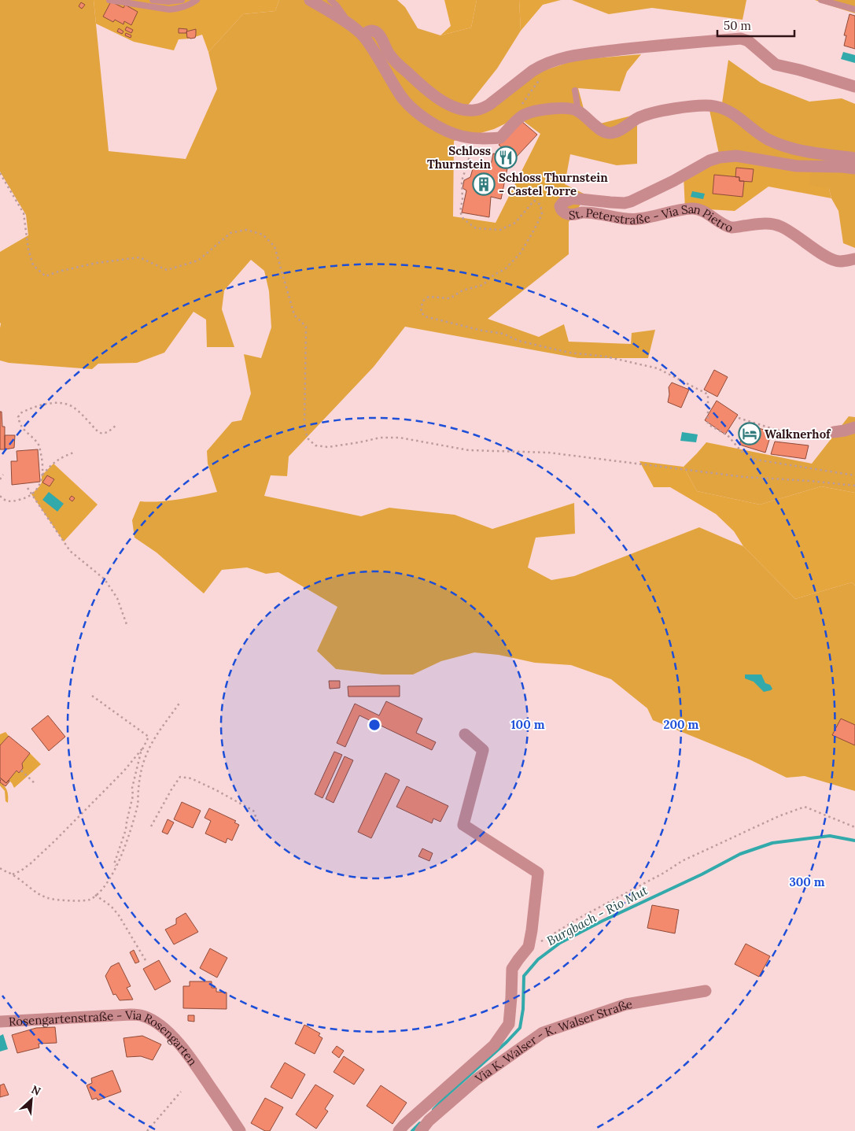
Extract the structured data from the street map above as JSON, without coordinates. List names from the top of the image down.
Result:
{
  "streets": {
    "street": ["St. Peterstraße - Via San Pietro", "Via K. Walser - K. Walser Straße", "Rosengartenstraße - Via Rosengarten"]
  },
  "water": ["Burgbach - Rio Mut"],
  "places": {
    "restaurant": ["Schloss Thurnstein"],
    "building": ["Schloss Thurnstein - Castel Torre"],
    "hotel": ["Walknerhof"]
  },
  "scale_bar": "50 m",
  "north": "top right",
  "rings": ["100 m", "200 m", "300 m"]
}
